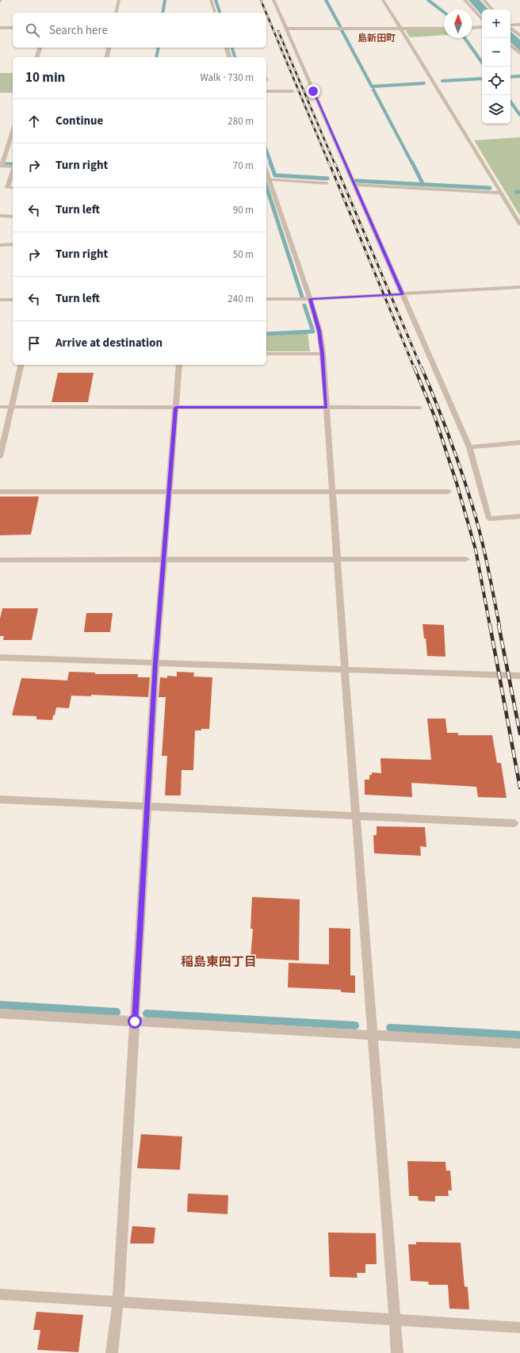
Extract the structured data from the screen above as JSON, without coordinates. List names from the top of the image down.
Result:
{
  "districts": ["島新田町", "稲島東四丁目"],
  "north": "top",
  "page": {
    "map_buttons": ["+", "−"],
    "search": "Search here",
    "heading": ["10 min", "Walk · 730 m"],
    "list": [
      ["Continue", "280 m"],
      ["Turn right", "70 m"],
      ["Turn left", "90 m"],
      ["Turn right", "50 m"],
      ["Turn left", "240 m"],
      "Arrive at destination"
    ]
  }
}
